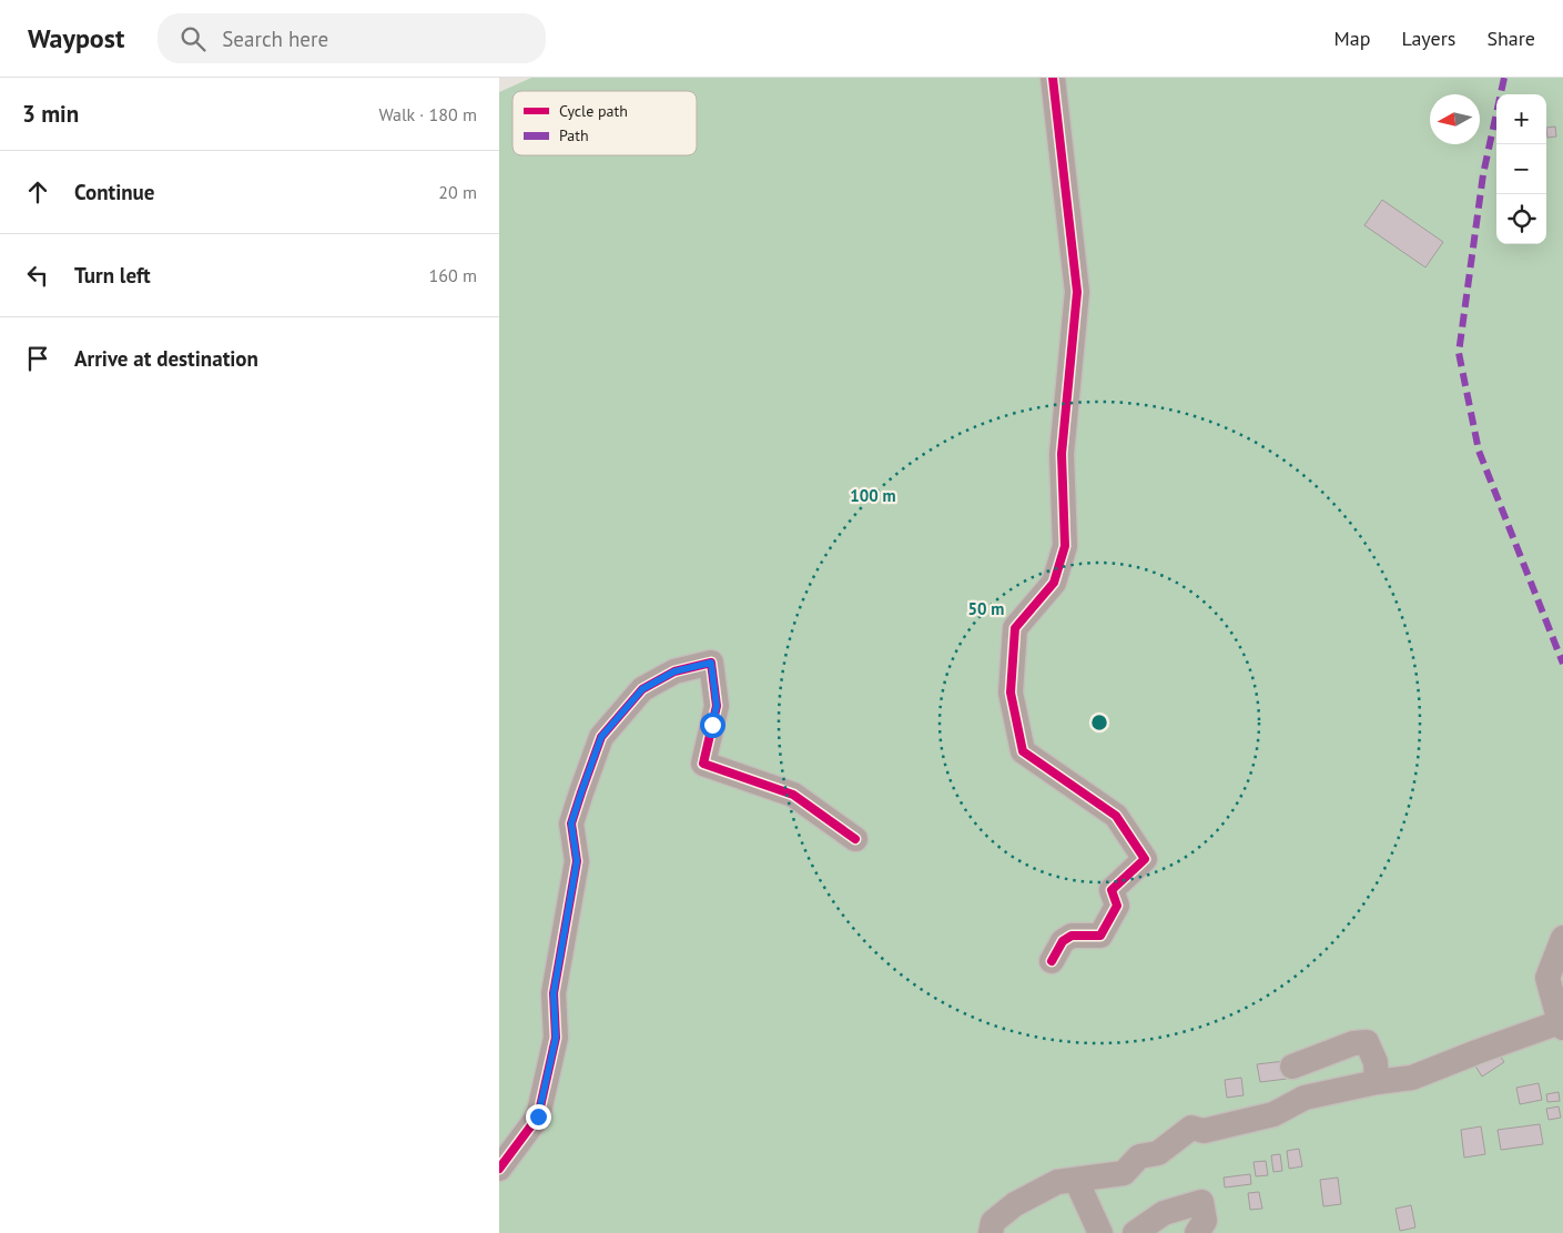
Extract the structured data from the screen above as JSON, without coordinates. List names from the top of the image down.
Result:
{
  "legend": ["Cycle path", "Path"],
  "north": "left",
  "page": {
    "header": "Waypost",
    "search": "Search here",
    "nav": ["Map", "Layers", "Share"],
    "heading": ["3 min", "Walk · 180 m"],
    "map_buttons": ["+", "−"],
    "list": [
      ["Continue", "20 m"],
      ["Turn left", "160 m"],
      "Arrive at destination"
    ]
  },
  "rings": ["100 m", "50 m"]
}
